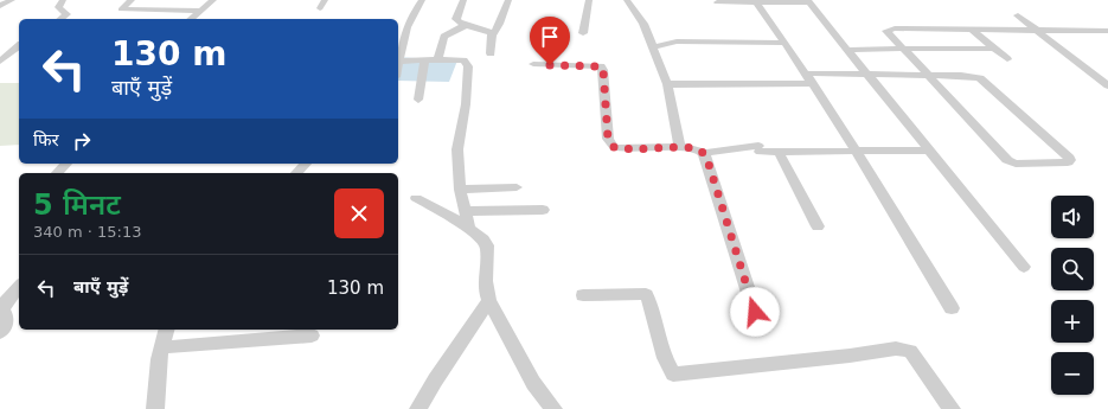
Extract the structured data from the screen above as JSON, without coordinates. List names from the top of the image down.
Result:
{
  "page": {
    "turn": ["130 m", "बाएँ मुड़ें"],
    "then": "फिर",
    "heading": ["5 मिनट", "340 m · 15:13"],
    "map_buttons": ["+", "−"],
    "list": [
      {
        "name": "बाएँ मुड़ें",
        "value": "130 m"
      }
    ]
  }
}
